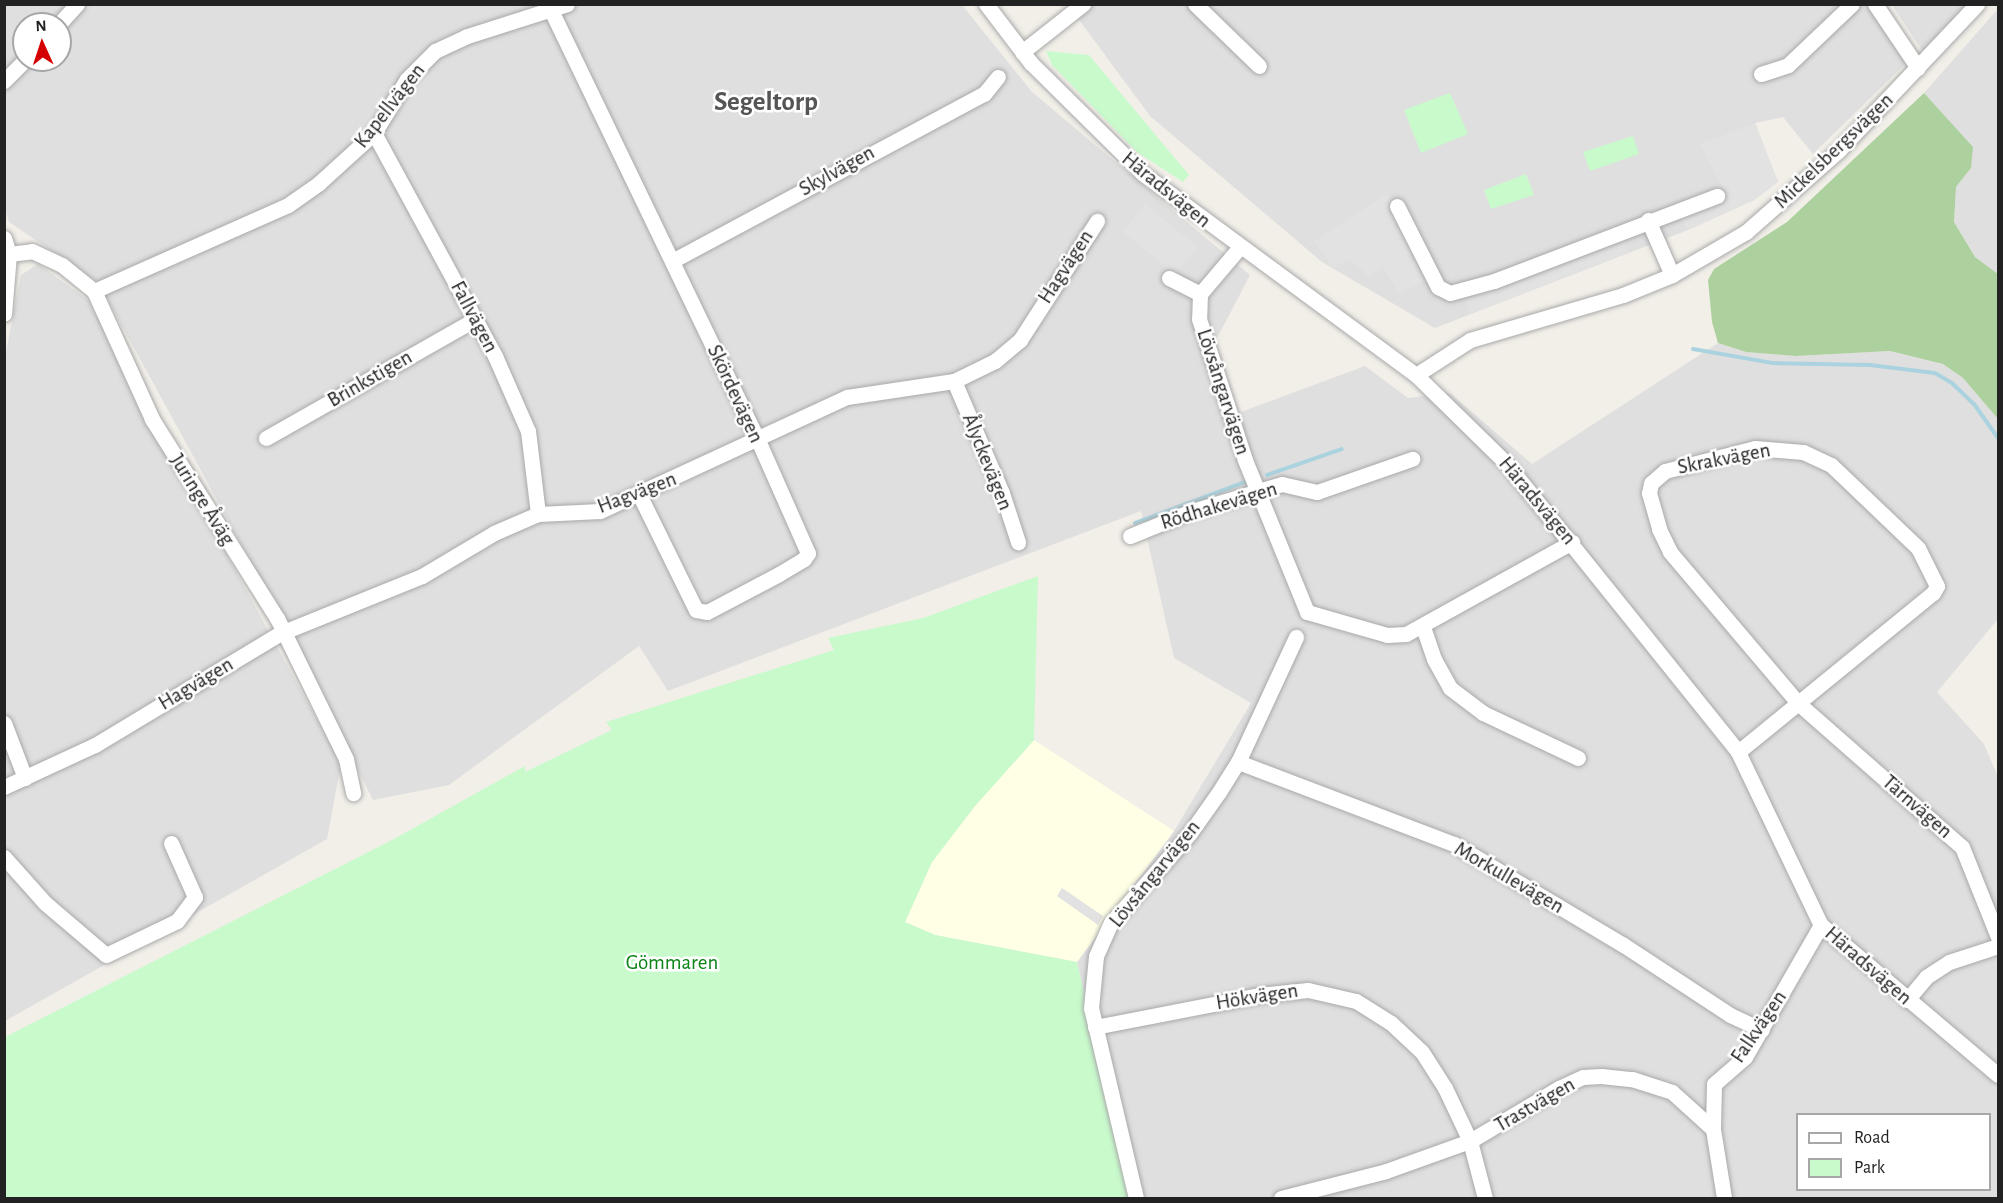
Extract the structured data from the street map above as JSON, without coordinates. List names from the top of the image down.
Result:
{
  "streets": {
    "street": [
      "Kapellvägen",
      "Mickelsbergsvägen",
      "Skylvägen",
      "Häradsvägen",
      "Hagvägen",
      "Fallvägen",
      "Brinkstigen",
      "Lövsångarvägen",
      "Skördevägen",
      "Skrakvägen",
      "Ålyckevägen",
      "Juringe Åväg",
      "Rödhakevägen",
      "Tärnvägen",
      "Morkullevägen",
      "Hökvägen",
      "Falkvägen",
      "Trastvägen"
    ]
  },
  "crossings": [
    ["Kapellvägen", "Fallvägen"],
    ["Kapellvägen", "Skördevägen"],
    ["Kapellvägen", "Juringe Åväg"],
    ["Mickelsbergsvägen", "Häradsvägen"],
    ["Skylvägen", "Skördevägen"],
    ["Häradsvägen", "Skrakvägen"],
    ["Häradsvägen", "Falkvägen"],
    ["Hagvägen", "Fallvägen"],
    ["Hagvägen", "Skördevägen"],
    ["Hagvägen", "Ålyckevägen"],
    ["Hagvägen", "Juringe Åväg"],
    ["Fallvägen", "Brinkstigen"],
    ["Lövsångarvägen", "Rödhakevägen"],
    ["Lövsångarvägen", "Morkullevägen"],
    ["Lövsångarvägen", "Hökvägen"],
    ["Skrakvägen", "Tärnvägen"],
    ["Morkullevägen", "Falkvägen"],
    ["Hökvägen", "Trastvägen"],
    ["Falkvägen", "Trastvägen"]
  ],
  "districts": ["Segeltorp"],
  "parks": ["Gömmaren"],
  "legend": ["Road", "Park"],
  "north": "top"
}
